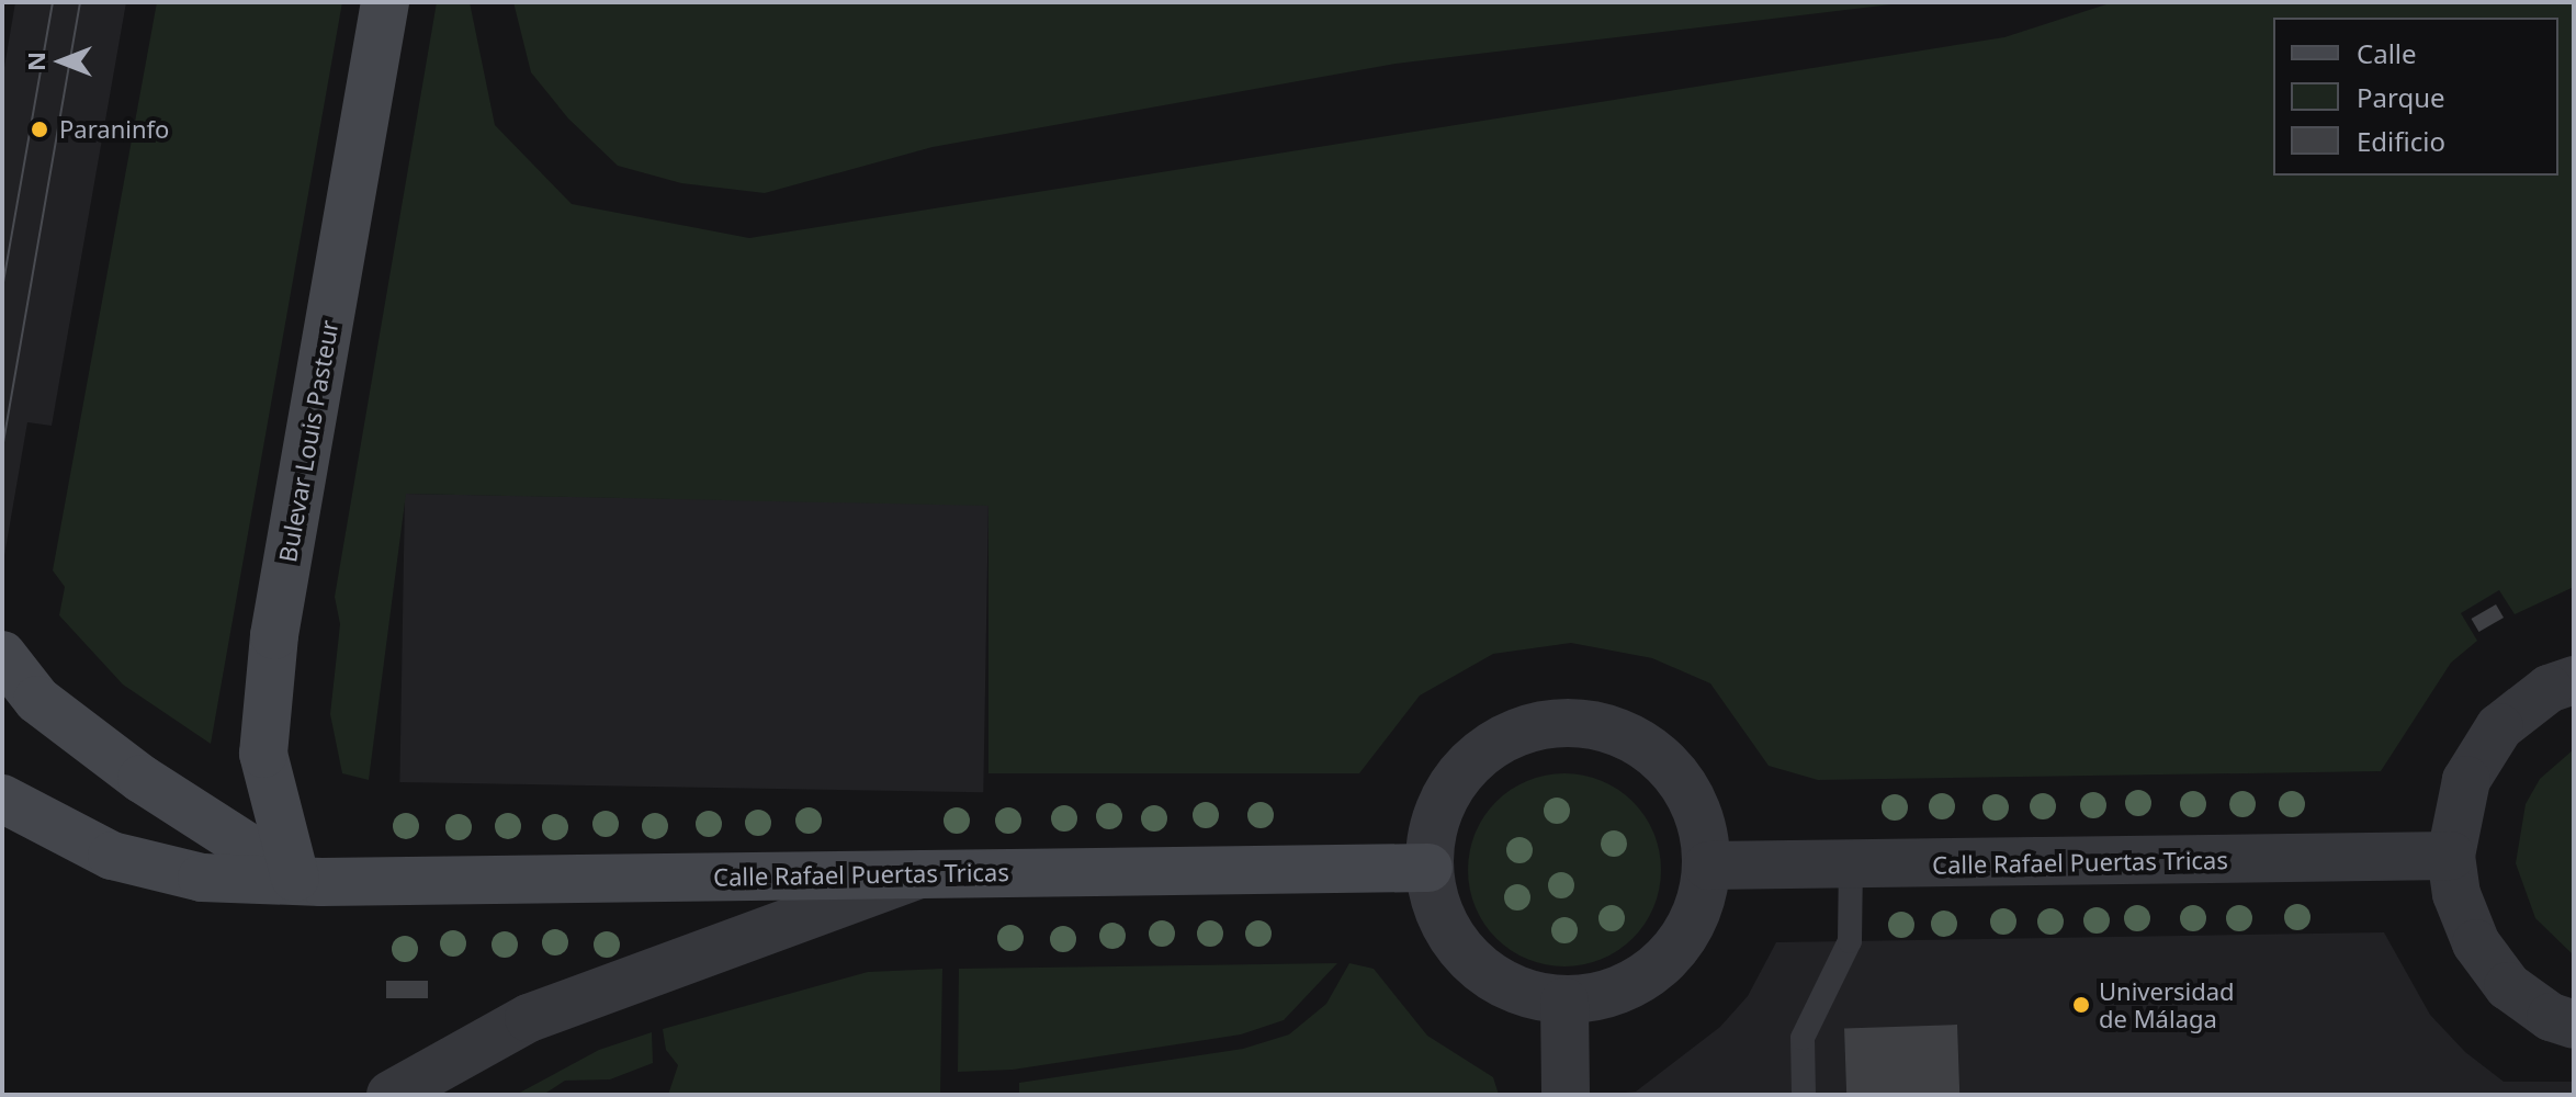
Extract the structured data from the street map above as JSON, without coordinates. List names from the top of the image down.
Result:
{
  "streets": {
    "main road": ["Bulevar Louis Pasteur", "Calle Rafael Puertas Tricas"]
  },
  "crossings": [
    ["Bulevar Louis Pasteur", "Calle Rafael Puertas Tricas"]
  ],
  "places": ["Paraninfo", "Universidad de Málaga"],
  "legend": ["Calle", "Parque", "Edificio"],
  "north": "left"
}
